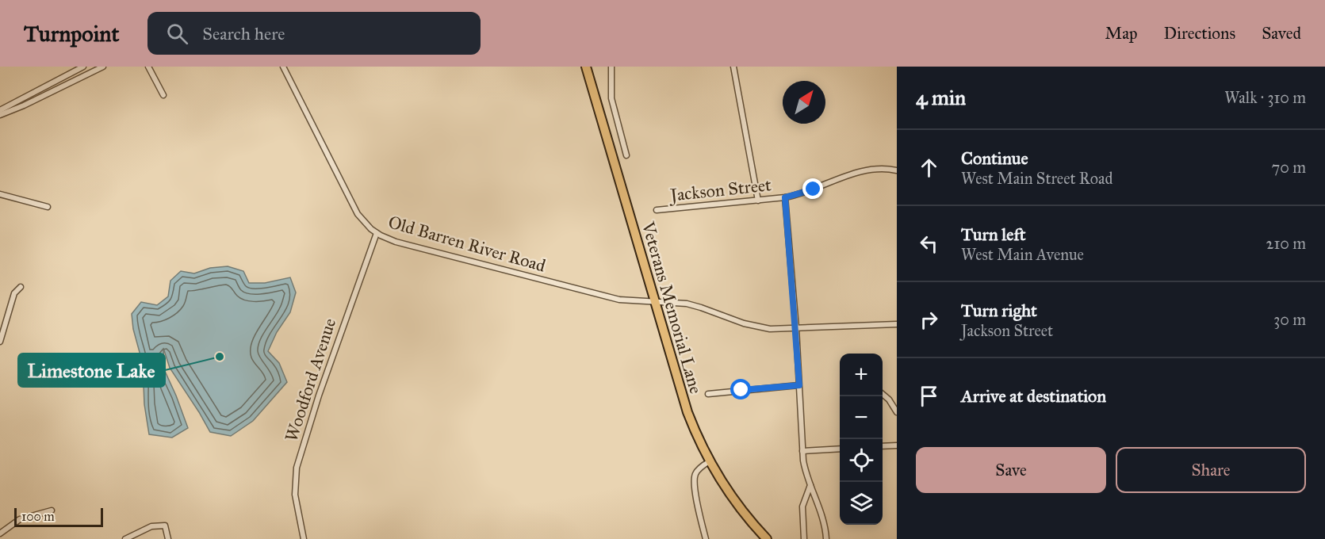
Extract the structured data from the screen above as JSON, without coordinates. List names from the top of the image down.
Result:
{
  "streets": {
    "main road": ["Veterans Memorial Lane"],
    "street": ["Jackson Street", "Old Barren River Road", "Woodford Avenue"]
  },
  "crossings": [
    ["Old Barren River Road", "Veterans Memorial Lane"],
    ["Old Barren River Road", "Woodford Avenue"]
  ],
  "places": ["Limestone Lake"],
  "scale_bar": "100 m",
  "north": "top right",
  "page": {
    "header": "Turnpoint",
    "search": "Search here",
    "nav": ["Map", "Directions", "Saved"],
    "heading": ["4 min", "Walk · 310 m"],
    "list": [
      ["Continue", "West Main Street Road", "70 m"],
      ["Turn left", "West Main Avenue", "210 m"],
      ["Turn right", "Jackson Street", "30 m"],
      "Arrive at destination"
    ],
    "map_buttons": ["+", "−"],
    "buttons": ["Save", "Share"],
    "scale": "100 m"
  }
}
